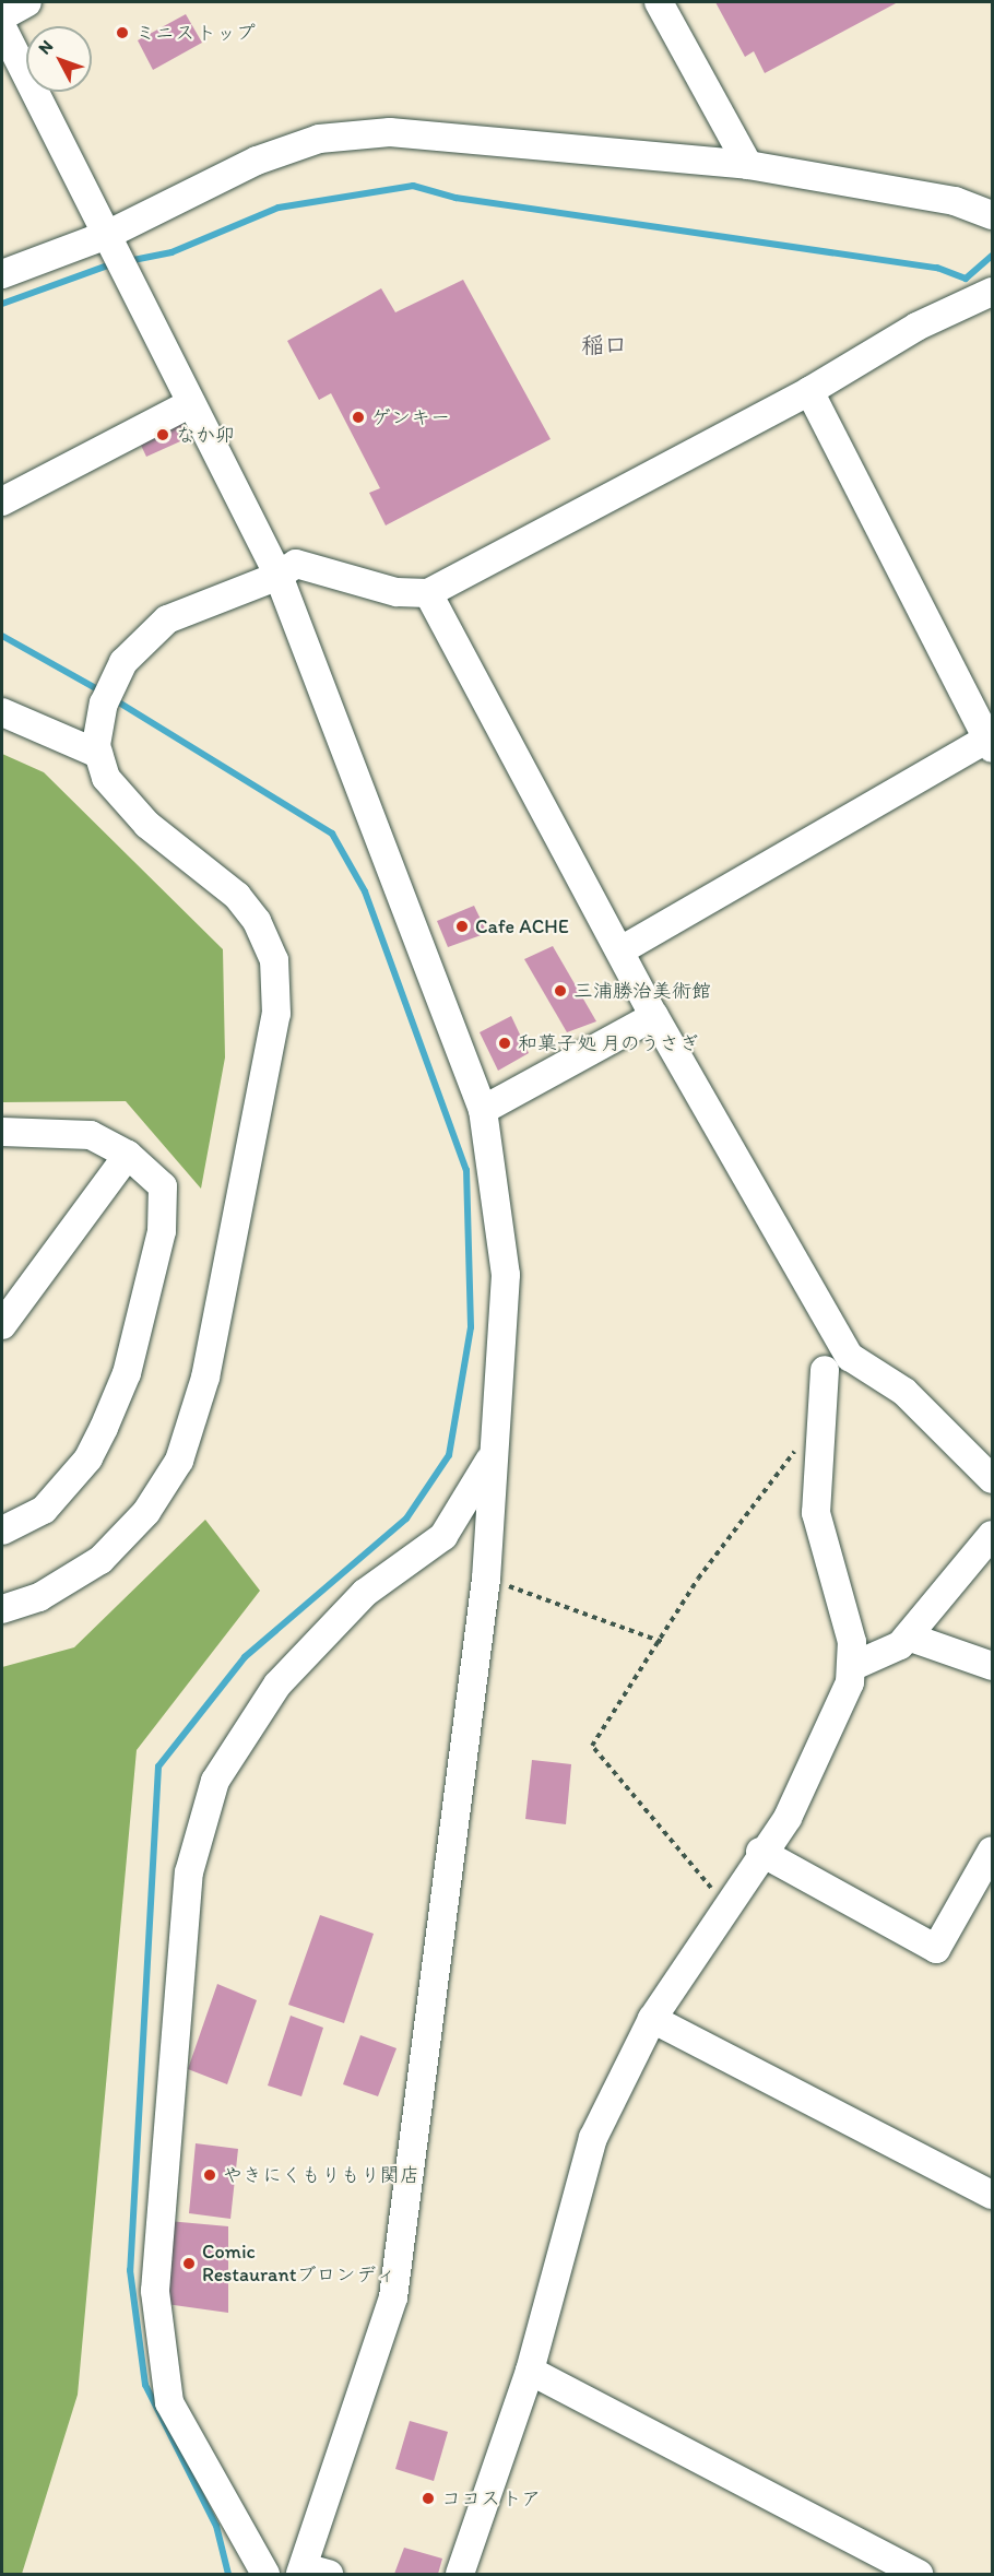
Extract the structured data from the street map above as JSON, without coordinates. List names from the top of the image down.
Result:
{
  "districts": ["稲口"],
  "places": [
    "ミニストップ",
    "ゲンキー",
    "なか卯",
    "Cafe ACHE",
    "三浦勝治美術館",
    "和菓子処 月のうさぎ",
    "やきにくもりもり関店",
    "Comic Restaurantブロンディ",
    "ココストア"
  ],
  "north": "top left"
}
